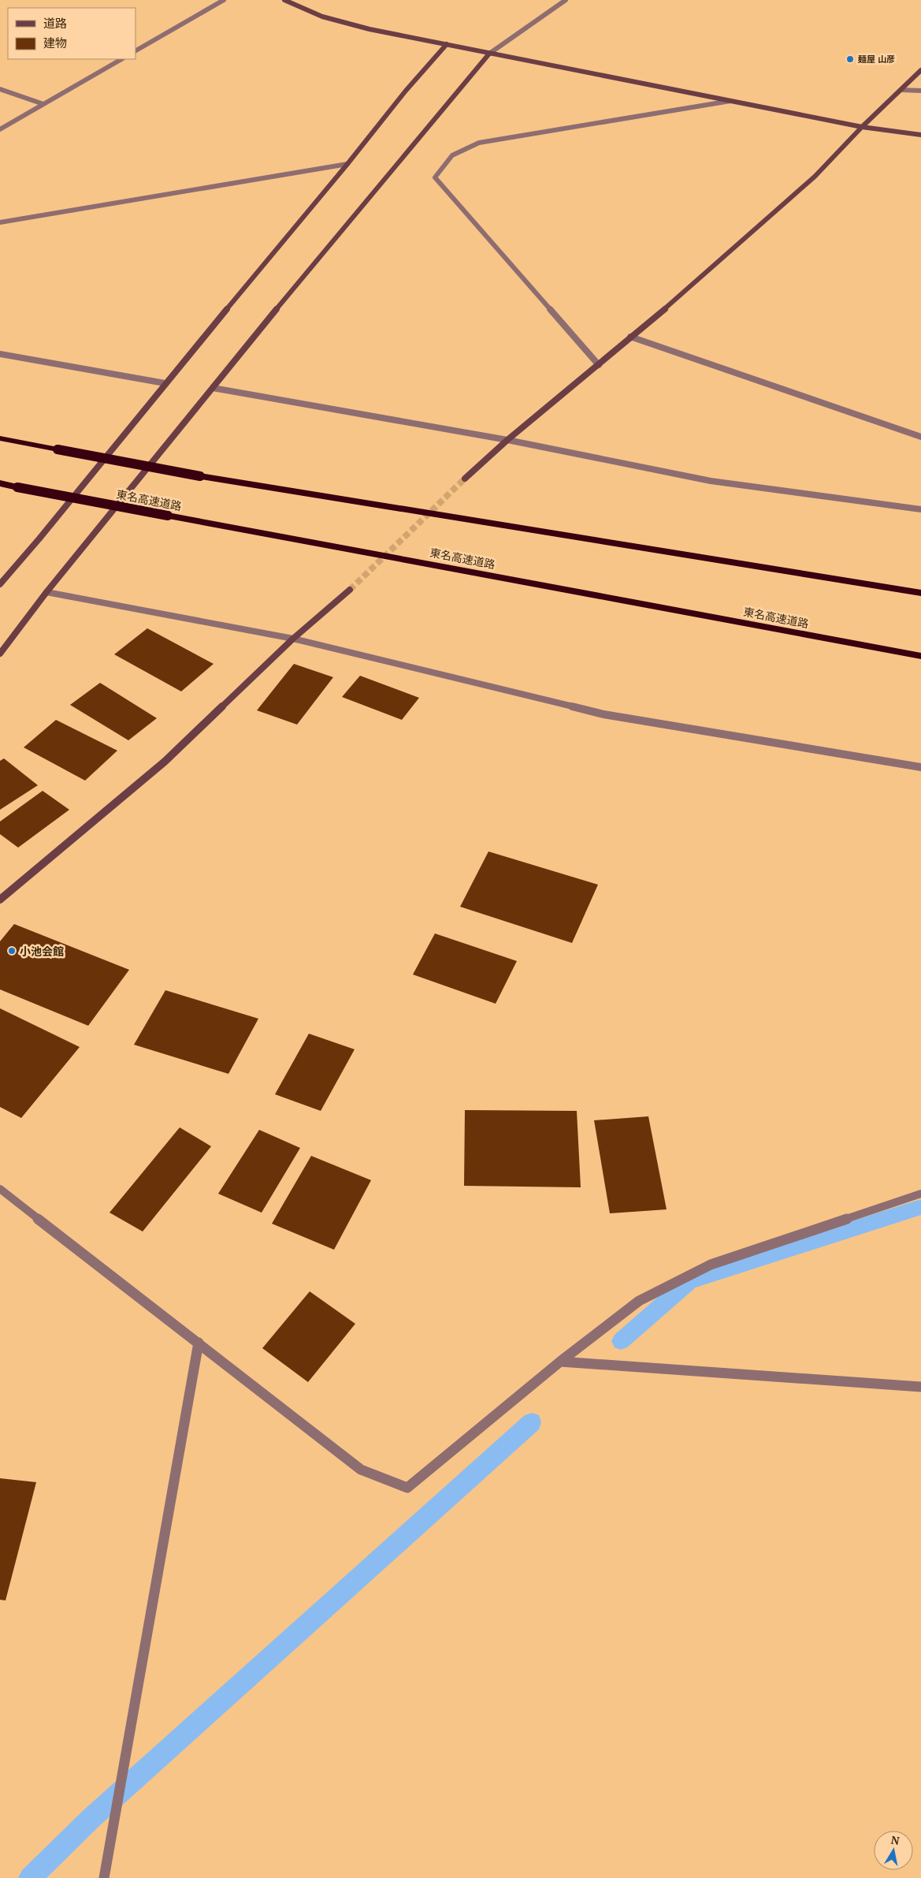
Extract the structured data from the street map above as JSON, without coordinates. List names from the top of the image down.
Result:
{
  "streets": {
    "highway": ["東名高速道路"]
  },
  "places": ["麺屋 山彦", "小池会館"],
  "legend": ["道路", "建物"],
  "north": "top"
}
